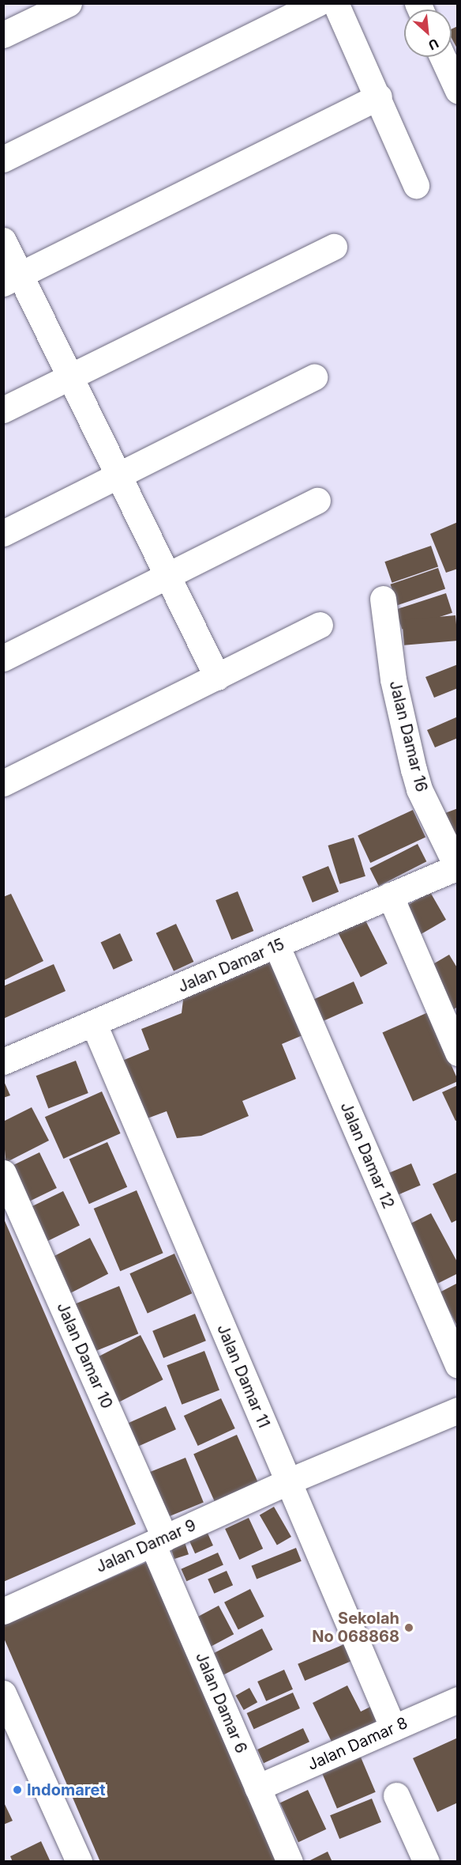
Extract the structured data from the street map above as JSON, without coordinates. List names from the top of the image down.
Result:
{
  "streets": {
    "street": [
      "Jalan Damar 16",
      "Jalan Damar 15",
      "Jalan Damar 12",
      "Jalan Damar 10",
      "Jalan Damar 11",
      "Jalan Damar 9",
      "Jalan Damar 6",
      "Jalan Damar 8"
    ]
  },
  "crossings": [
    ["Jalan Damar 16", "Jalan Damar 15"],
    ["Jalan Damar 15", "Jalan Damar 12"],
    ["Jalan Damar 15", "Jalan Damar 11"],
    ["Jalan Damar 10", "Jalan Damar 9"],
    ["Jalan Damar 10", "Jalan Damar 6"],
    ["Jalan Damar 11", "Jalan Damar 9"],
    ["Jalan Damar 11", "Jalan Damar 8"],
    ["Jalan Damar 9", "Jalan Damar 6"],
    ["Jalan Damar 6", "Jalan Damar 8"]
  ],
  "places": ["Sekolah No 068868", "Indomaret"],
  "north": "bottom right"
}
